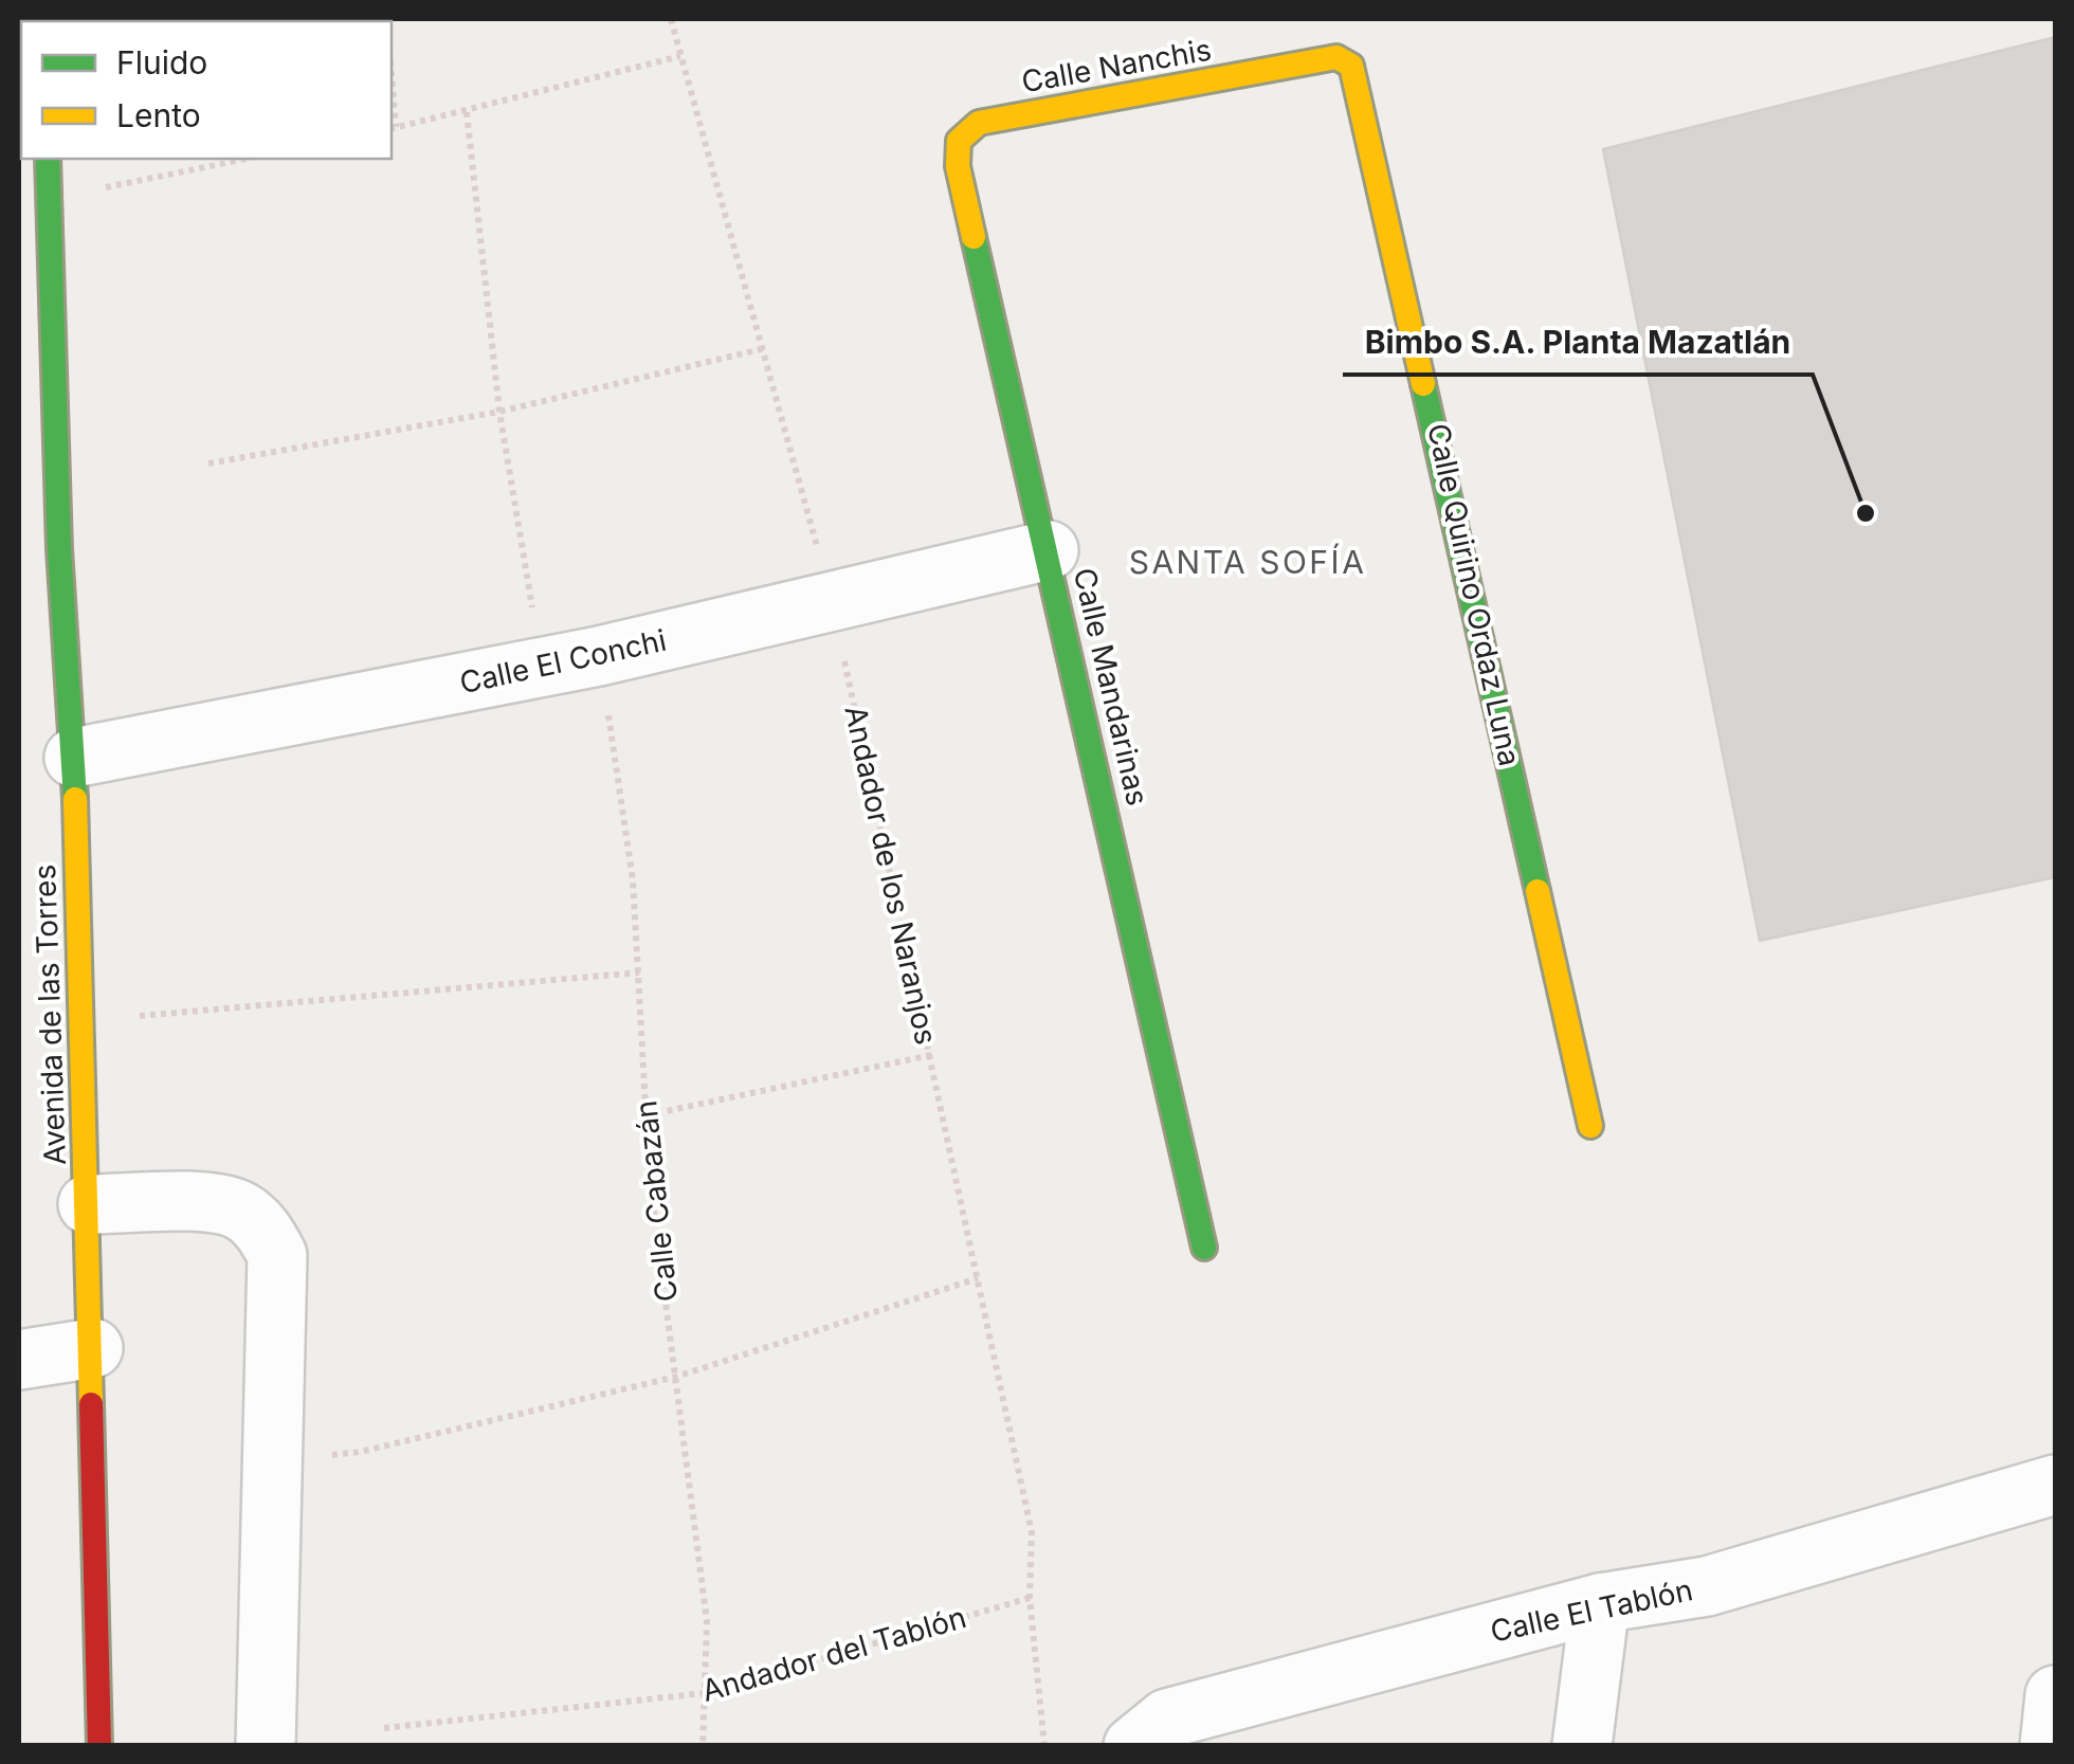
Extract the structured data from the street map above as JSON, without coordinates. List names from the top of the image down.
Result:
{
  "streets": {
    "street": [
      "Calle Nanchis",
      "Calle Quirino Ordaz Luna",
      "Calle El Conchi",
      "Calle Mandarinas",
      "Avenida de las Torres",
      "Calle El Tablón"
    ],
    "path": ["Andador de los Naranjos", "Calle Cabazán", "Andador del Tablón"]
  },
  "crossings": [
    ["Calle Nanchis", "Calle Quirino Ordaz Luna"],
    ["Calle Nanchis", "Calle Mandarinas"],
    ["Calle El Conchi", "Calle Mandarinas"],
    ["Calle El Conchi", "Andador de los Naranjos"],
    ["Calle El Conchi", "Avenida de las Torres"],
    ["Calle El Conchi", "Calle Cabazán"],
    ["Andador de los Naranjos", "Andador del Tablón"],
    ["Calle Cabazán", "Andador del Tablón"]
  ],
  "districts": ["SANTA SOFÍA"],
  "places": ["Bimbo S.A. Planta Mazatlán"],
  "legend": ["Fluido", "Lento"]
}
